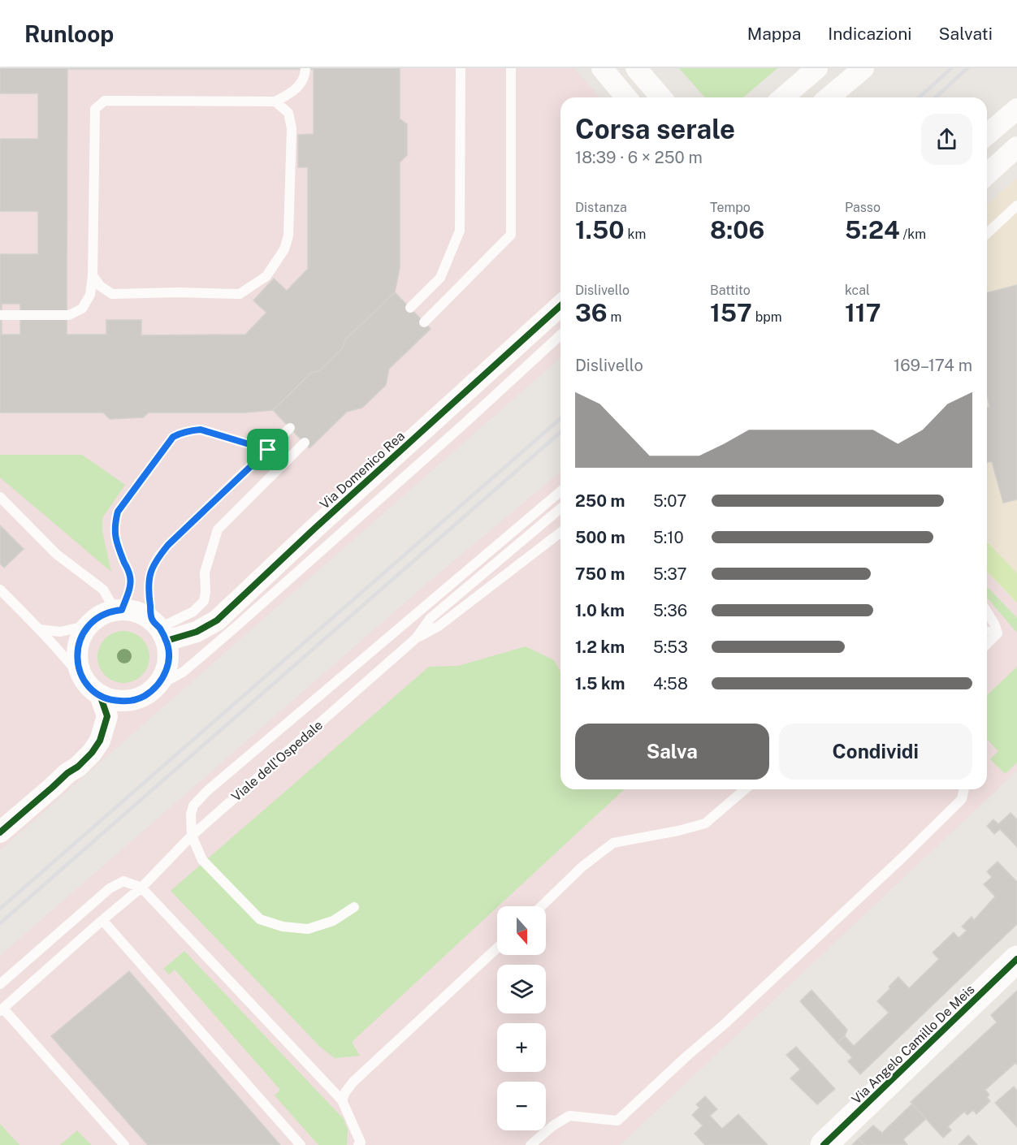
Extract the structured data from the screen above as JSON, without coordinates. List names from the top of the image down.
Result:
{
  "streets": {
    "street": ["Via Domenico Rea", "Via Angelo Camillo De Meis"],
    "lane": ["Viale dell'Ospedale"]
  },
  "north": "bottom",
  "page": {
    "header": "Runloop",
    "nav": ["Mappa", "Indicazioni", "Salvati"],
    "heading": ["Corsa serale", "18:39 · 6 × 250 m"],
    "stats": [
      ["Distanza", "1.50 km"],
      ["Tempo", "8:06"],
      ["Passo", "5:24 /km"],
      ["Dislivello", "36 m"],
      ["Battito", "157 bpm"],
      ["kcal", "117"]
    ],
    "chart": ["Dislivello", "169–174 m"],
    "list": [
      {
        "name": "250 m",
        "note": "5:07"
      },
      {
        "name": "500 m",
        "note": "5:10"
      },
      {
        "name": "750 m",
        "note": "5:37"
      },
      {
        "name": "1.0 km",
        "note": "5:36"
      },
      {
        "name": "1.2 km",
        "note": "5:53"
      },
      {
        "name": "1.5 km",
        "note": "4:58"
      }
    ],
    "buttons": ["Salva", "Condividi"],
    "map_buttons": ["+", "−"]
  }
}
